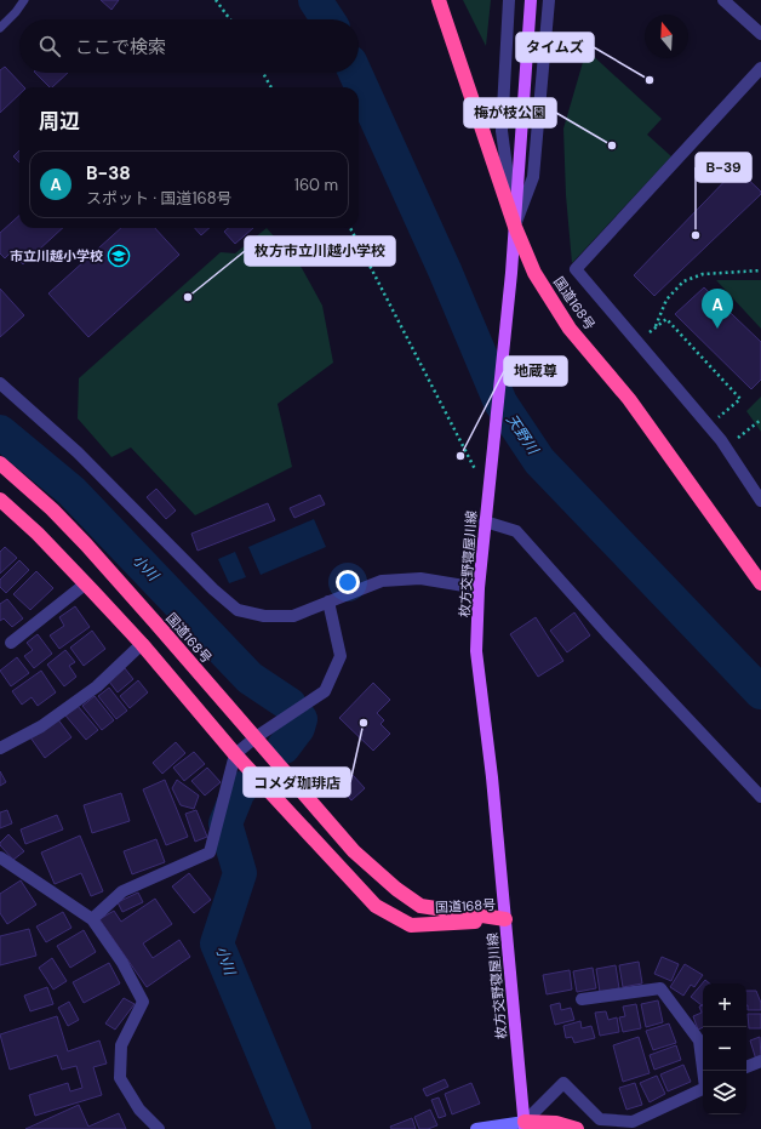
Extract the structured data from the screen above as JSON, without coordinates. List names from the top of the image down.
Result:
{
  "streets": {
    "highway": ["国道168号"],
    "main road": ["枚方交野寝屋川線"]
  },
  "crossings": [
    ["国道168号", "枚方交野寝屋川線"]
  ],
  "water": ["天野川", "小川"],
  "places": {
    "other": [
      "タイムズ",
      "梅が枝公園",
      "B-39",
      "枚方市立川越小学校",
      "地蔵尊",
      "コメダ珈琲店"
    ],
    "school or university": ["市立川越小学校"]
  },
  "north": "top",
  "page": {
    "search": "ここで検索",
    "heading": "周辺",
    "list": [
      {
        "mark": "A",
        "name": "B-38",
        "note": "スポット · 国道168号",
        "value": "160 m"
      }
    ],
    "pins": "A",
    "map_buttons": ["+", "−"]
  }
}
